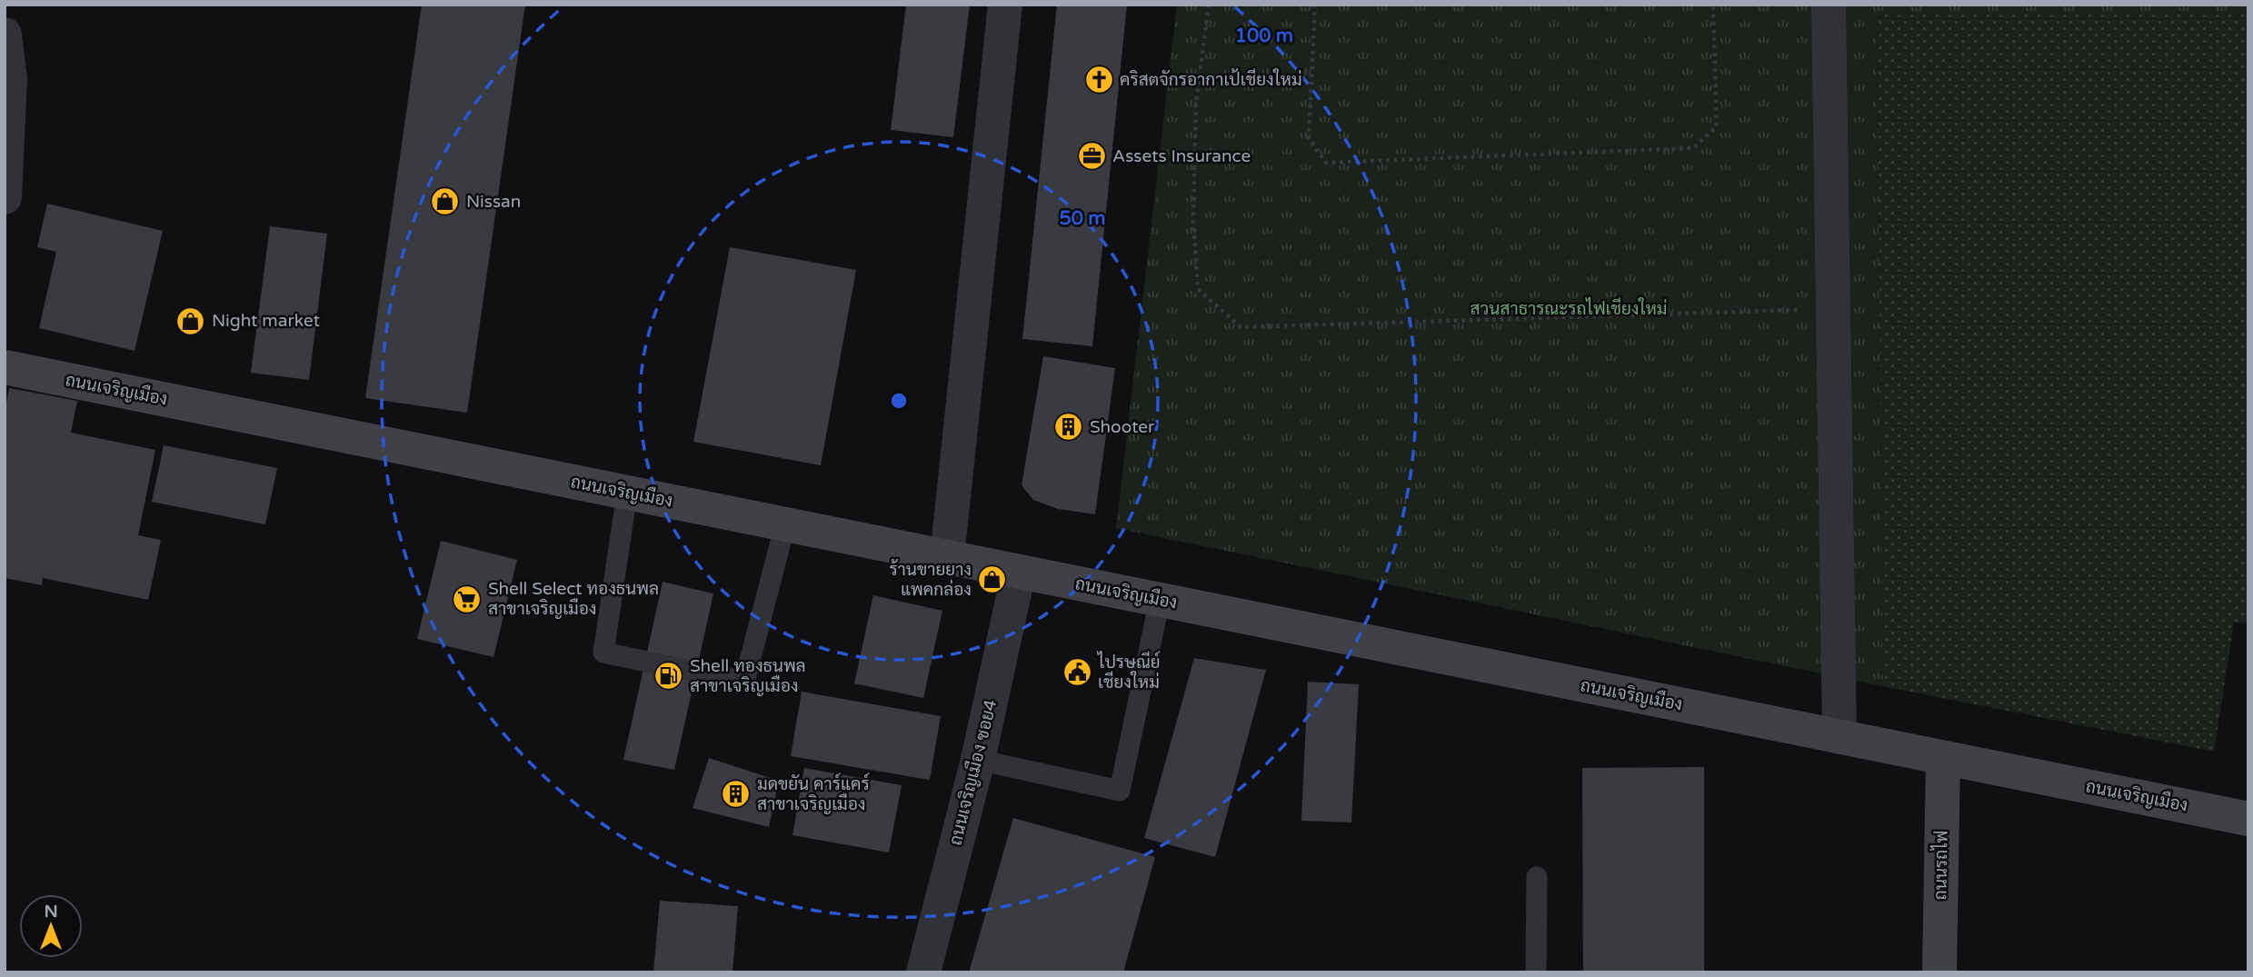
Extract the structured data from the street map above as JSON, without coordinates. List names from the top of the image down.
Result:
{
  "streets": {
    "main road": ["ถนนเจริญเมือง", "ถนนรถไฟ"],
    "street": ["ถนนเจริญเมือง ซอย4"]
  },
  "crossings": [
    ["ถนนเจริญเมือง", "ถนนเจริญเมือง ซอย4"],
    ["ถนนเจริญเมือง", "ถนนรถไฟ"]
  ],
  "parks": ["สวนสาธารณะรถไฟเชียงใหม่"],
  "places": {
    "church": ["คริสตจักรอากาเป้เชียงใหม่"],
    "office": ["Assets Insurance"],
    "shop": ["Nissan", "Night market", "ร้านขายยาง แพคกล่อง"],
    "building": ["Shooter", "มดขยัน คาร์แคร์ สาขาเจริญเมือง"],
    "supermarket": ["Shell Select ทองธนพล สาขาเจริญเมือง"],
    "public building": ["ไปรษณีย์ เชียงใหม่"],
    "fuel station": ["Shell ทองธนพล สาขาเจริญเมือง"]
  },
  "north": "top",
  "rings": ["100 m", "50 m"]
}
